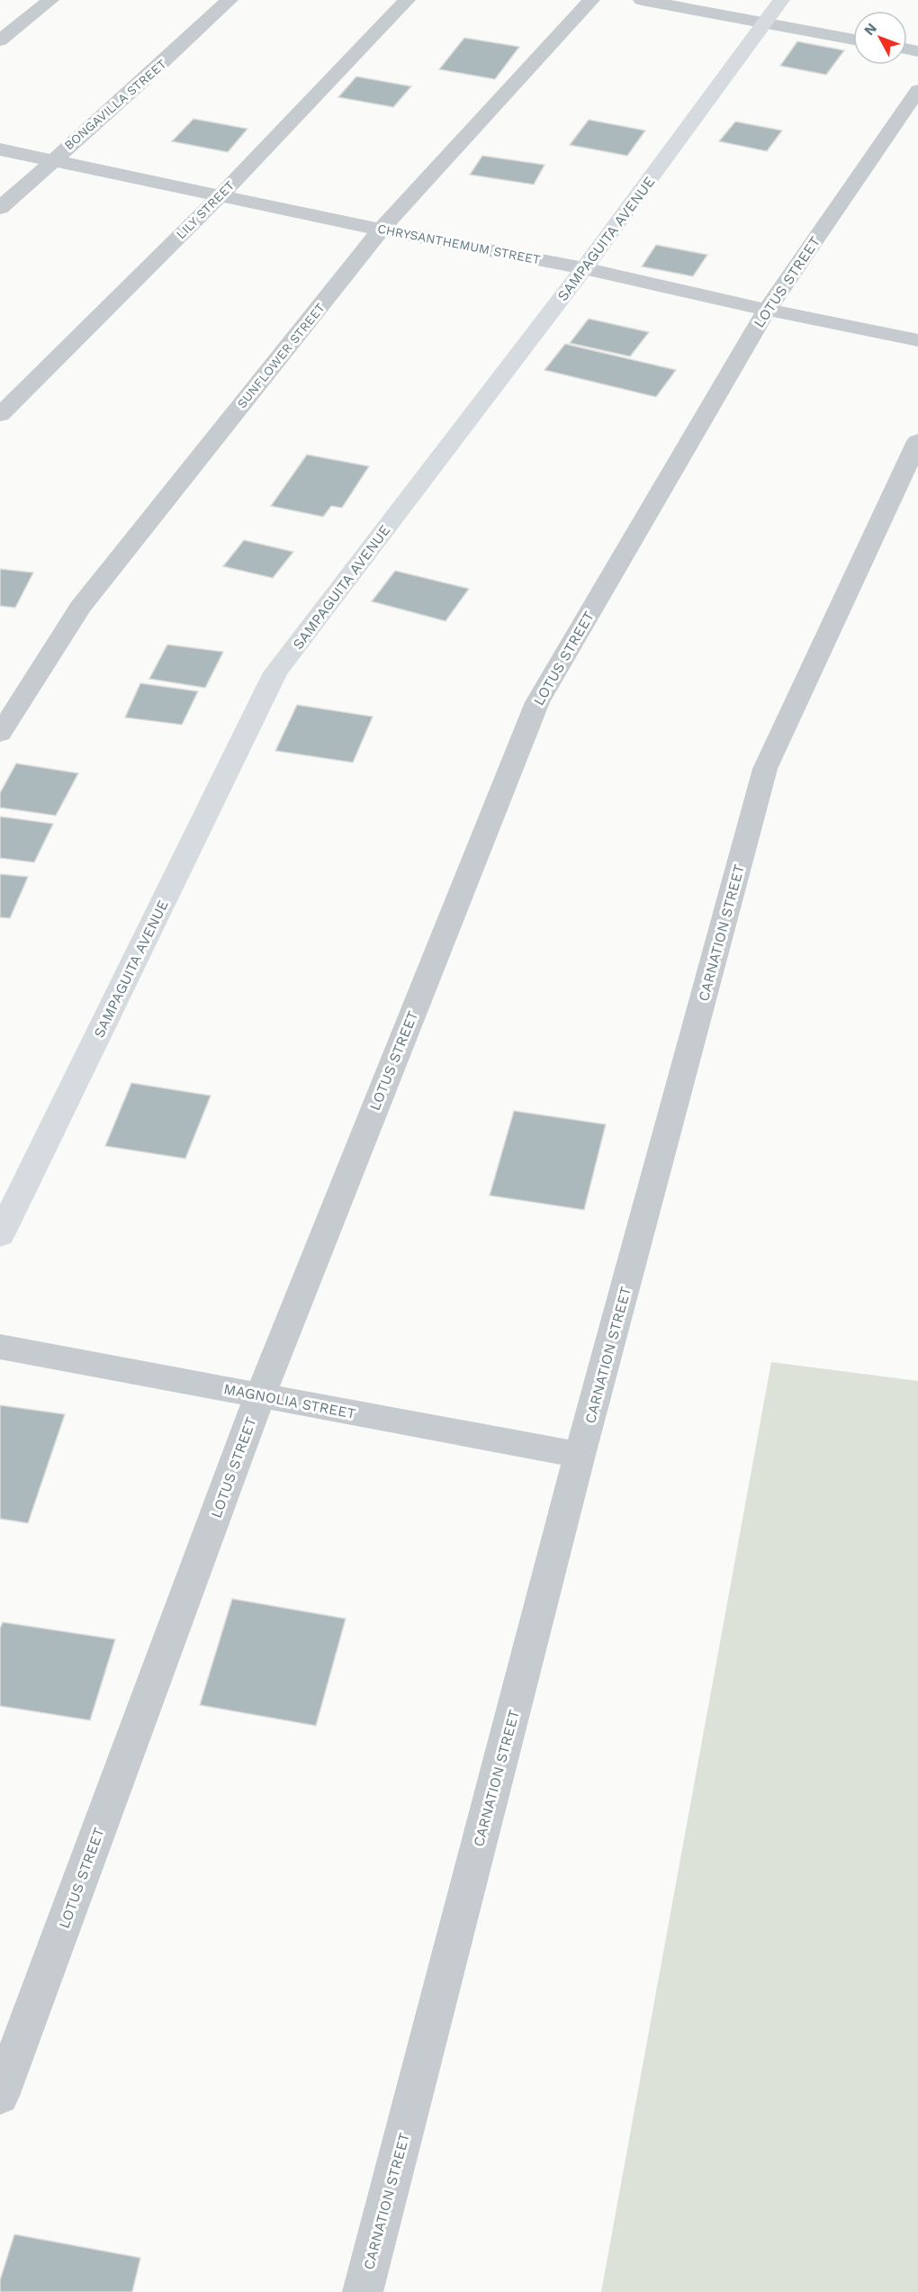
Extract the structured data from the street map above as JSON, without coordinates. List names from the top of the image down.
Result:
{
  "streets": {
    "main road": ["SAMPAGUITA AVENUE"],
    "street": [
      "BONGAVILLA STREET",
      "LILY STREET",
      "CHRYSANTHEMUM STREET",
      "LOTUS STREET",
      "SUNFLOWER STREET",
      "CARNATION STREET",
      "MAGNOLIA STREET"
    ]
  },
  "crossings": [
    ["BONGAVILLA STREET", "CHRYSANTHEMUM STREET"],
    ["LILY STREET", "CHRYSANTHEMUM STREET"],
    ["SAMPAGUITA AVENUE", "CHRYSANTHEMUM STREET"],
    ["CHRYSANTHEMUM STREET", "LOTUS STREET"],
    ["CHRYSANTHEMUM STREET", "SUNFLOWER STREET"],
    ["LOTUS STREET", "MAGNOLIA STREET"],
    ["CARNATION STREET", "MAGNOLIA STREET"]
  ],
  "north": "top left"
}
